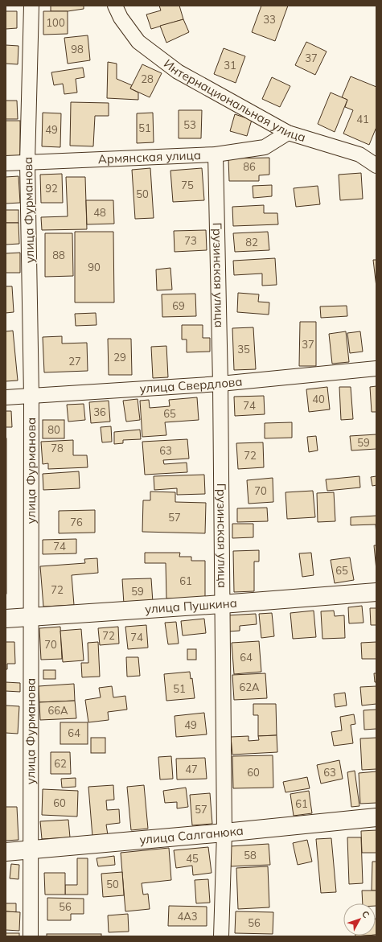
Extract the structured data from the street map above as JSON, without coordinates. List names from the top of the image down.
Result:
{
  "streets": {
    "street": [
      "Интернациональная улица",
      "Армянская улица",
      "улица Фурманова",
      "Грузинская улица",
      "улица Свердлова",
      "улица Пушкина",
      "улица Салганюка"
    ]
  },
  "crossings": [
    ["Интернациональная улица", "Армянская улица"],
    ["Армянская улица", "улица Фурманова"],
    ["Армянская улица", "Грузинская улица"],
    ["улица Фурманова", "улица Свердлова"],
    ["улица Фурманова", "улица Пушкина"],
    ["улица Фурманова", "улица Салганюка"],
    ["Грузинская улица", "улица Свердлова"],
    ["Грузинская улица", "улица Пушкина"],
    ["Грузинская улица", "улица Салганюка"]
  ],
  "house_numbers": [
    "33",
    "100",
    "98",
    "37",
    "31",
    "28",
    "41",
    "53",
    "51",
    "49",
    "86",
    "75",
    "92",
    "50",
    "48",
    "73",
    "82",
    "88",
    "90",
    "69",
    "37",
    "35",
    "29",
    "27",
    "40",
    "74",
    "36",
    "65",
    "80",
    "59",
    "78",
    "63",
    "72",
    "70",
    "57",
    "76",
    "74",
    "65",
    "61",
    "72",
    "59",
    "72",
    "74",
    "70",
    "64",
    "62А",
    "51",
    "66А",
    "49",
    "64",
    "62",
    "47",
    "60",
    "63",
    "60",
    "61",
    "57",
    "58",
    "45",
    "50",
    "56",
    "4А3",
    "56"
  ],
  "north": "top right"
}
